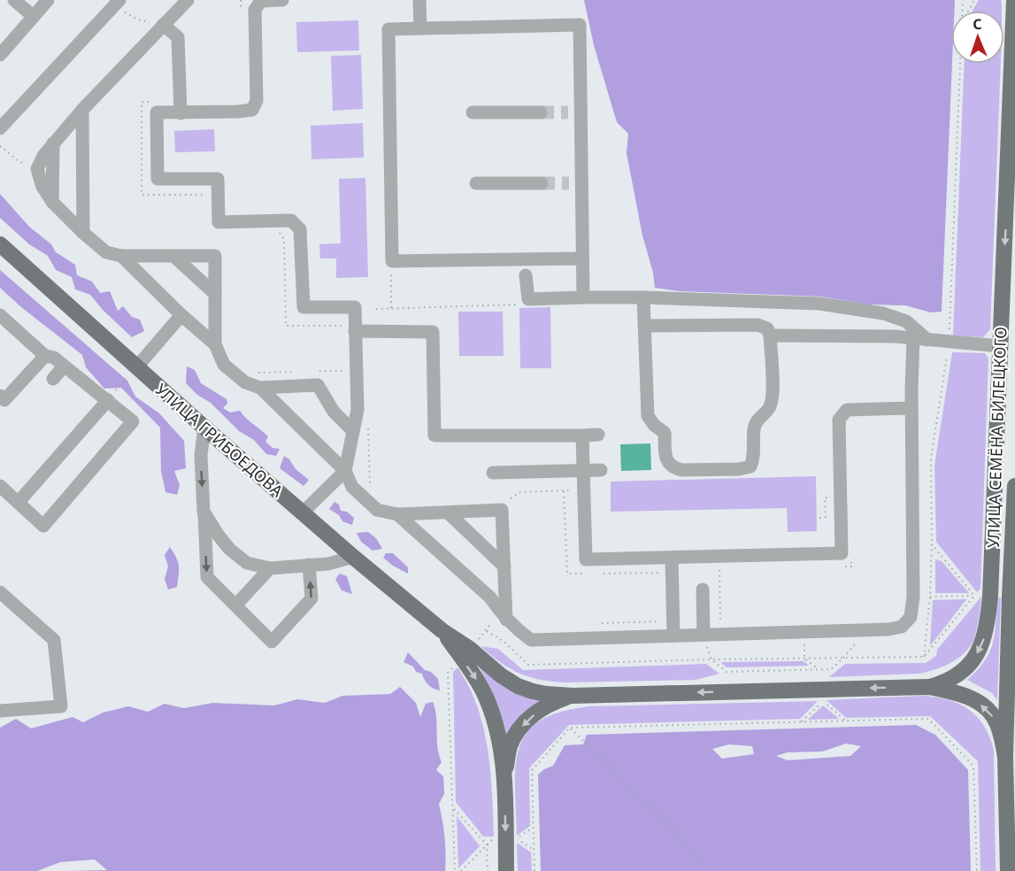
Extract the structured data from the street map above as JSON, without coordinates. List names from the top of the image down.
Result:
{
  "streets": {
    "main road": ["УЛИЦА СЕМЁНА БИЛЕЦКОГО", "УЛИЦА ГРИБОЕДОВА"]
  },
  "north": "top"
}
